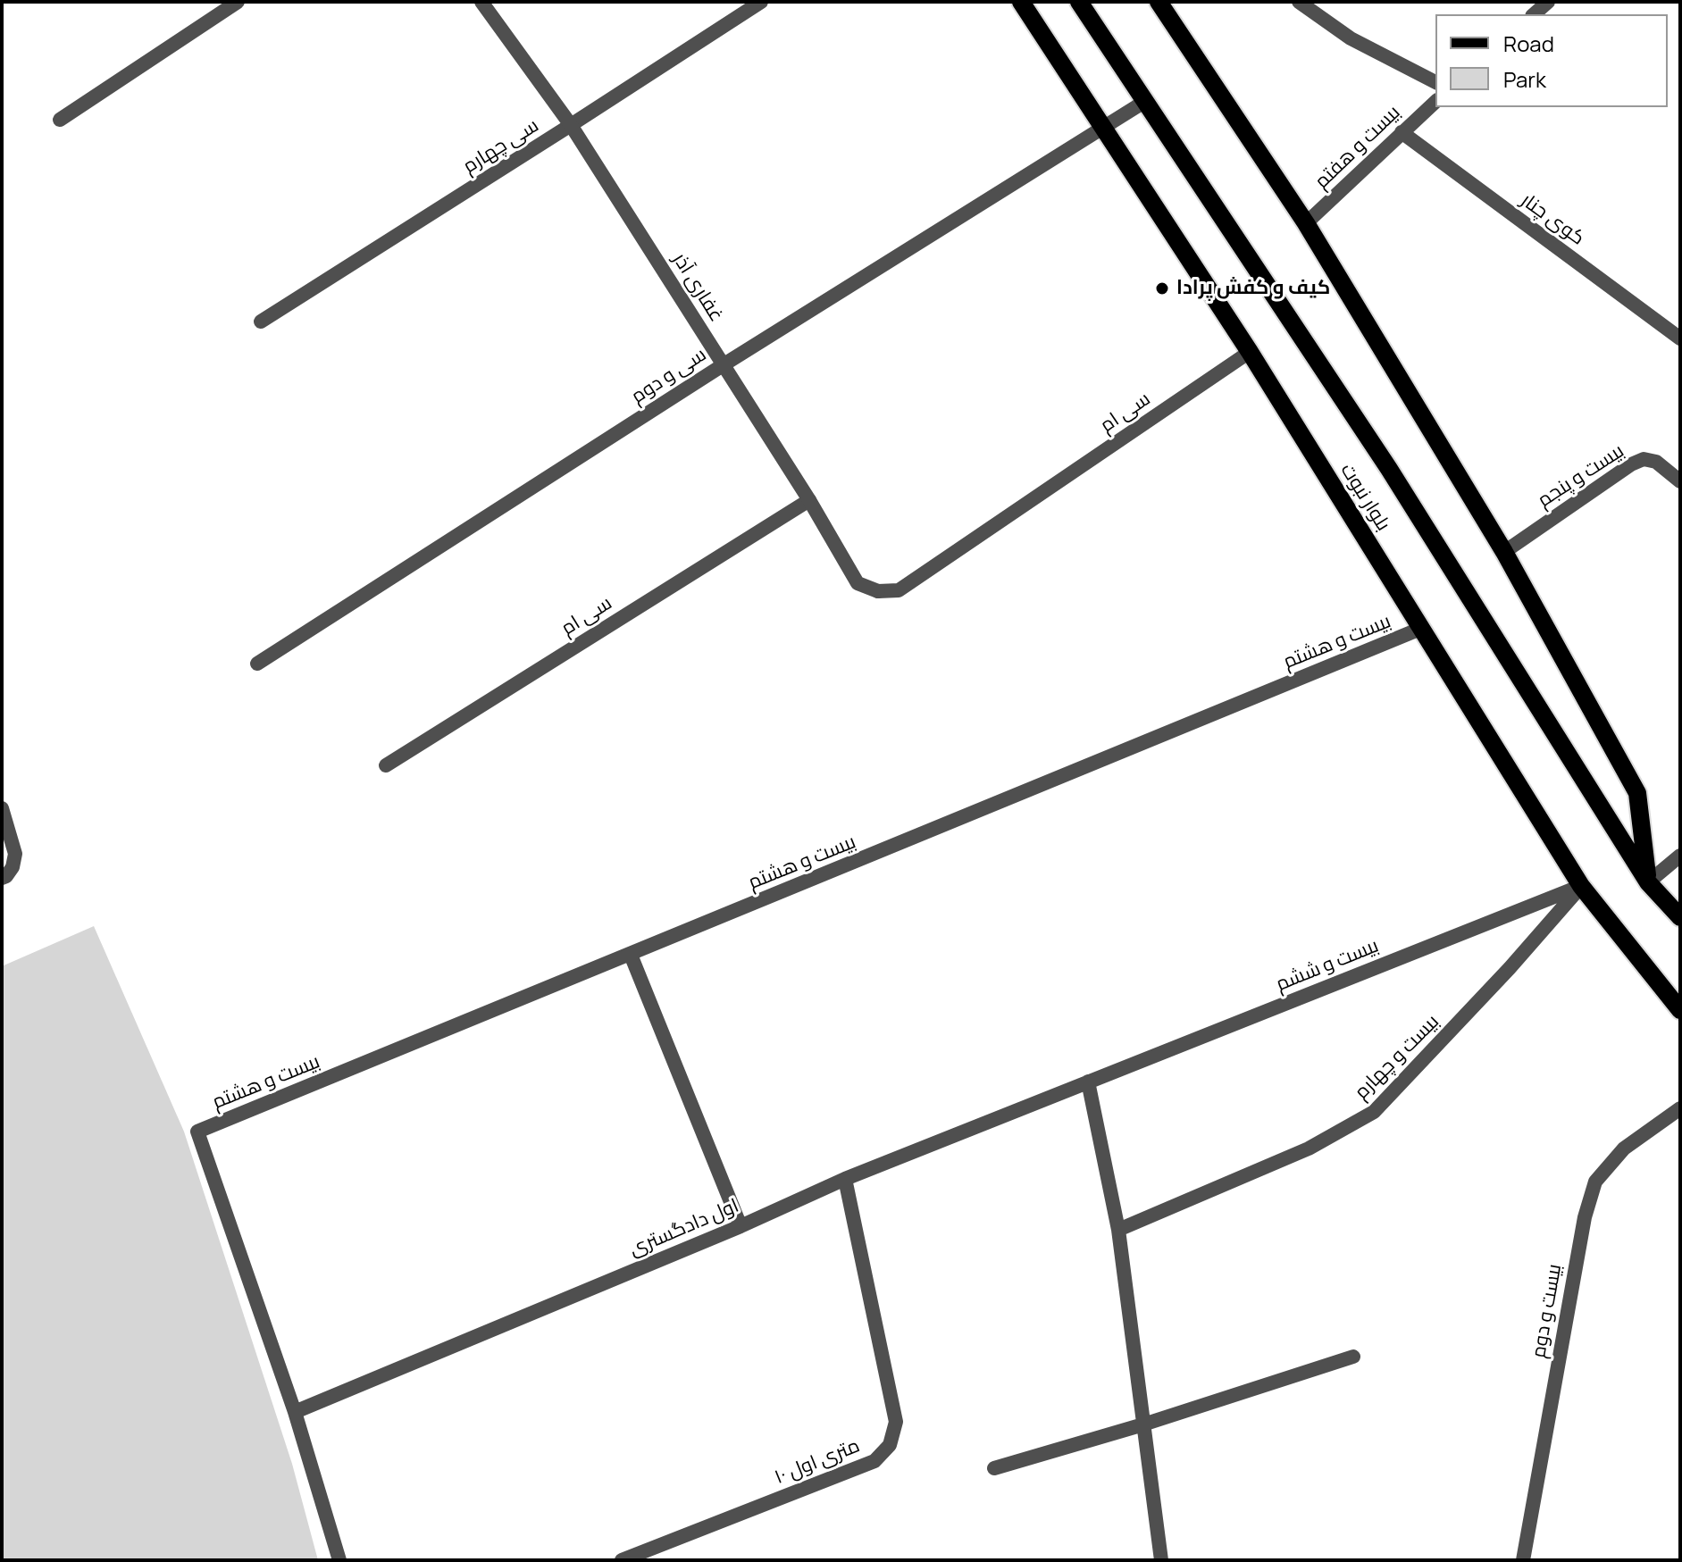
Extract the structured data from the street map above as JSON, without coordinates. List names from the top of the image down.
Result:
{
  "streets": {
    "main road": ["بلوار نبوت"],
    "street": [
      "سی چهارم",
      "بیست و هفتم",
      "کوی چنار",
      "غفاری آذر",
      "سی و دوم",
      "سی ام",
      "بیست و پنجم",
      "بیست و هشتم",
      "بیست و ششم",
      "بیست و چهارم",
      "اول دادگستری",
      "بیست و دوم",
      "۱۰ متری اول"
    ]
  },
  "crossings": [
    ["سی چهارم", "غفاری آذر"],
    ["بیست و هفتم", "کوی چنار"],
    ["غفاری آذر", "سی و دوم"],
    ["غفاری آذر", "سی ام"],
    ["سی و دوم", "بلوار نبوت"],
    ["سی ام", "بلوار نبوت"],
    ["بلوار نبوت", "بیست و هشتم"],
    ["بلوار نبوت", "بیست و ششم"],
    ["بلوار نبوت", "بیست و چهارم"],
    ["بیست و هشتم", "اول دادگستری"],
    ["بیست و ششم", "بیست و چهارم"],
    ["بیست و ششم", "اول دادگستری"],
    ["اول دادگستری", "۱۰ متری اول"]
  ],
  "places": ["کیف و کفش پرادا"],
  "legend": ["Road", "Park"]
}
